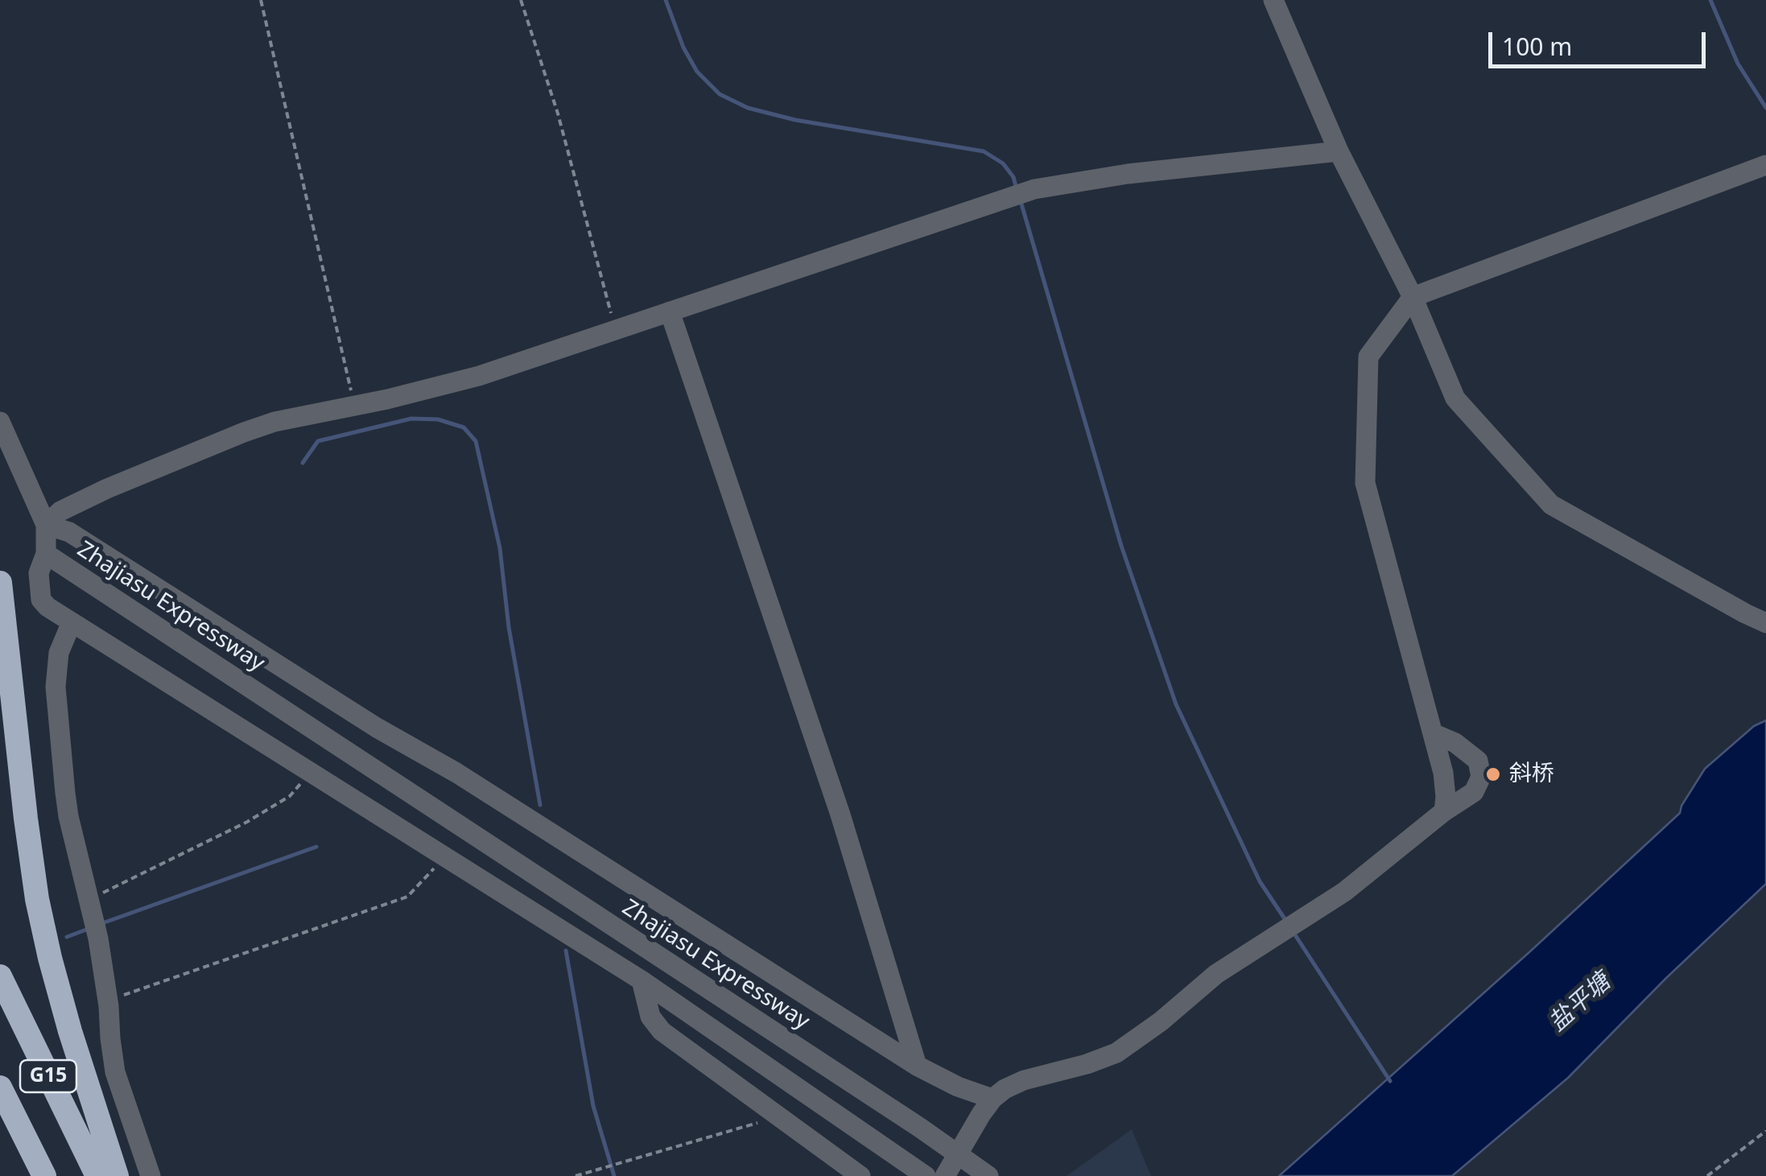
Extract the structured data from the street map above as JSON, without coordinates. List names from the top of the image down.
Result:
{
  "streets": {
    "highway": ["G15"],
    "street": ["Zhajiasu Expressway"]
  },
  "water": ["盐平塘"],
  "places": ["斜桥"],
  "scale_bar": "100 m"
}
